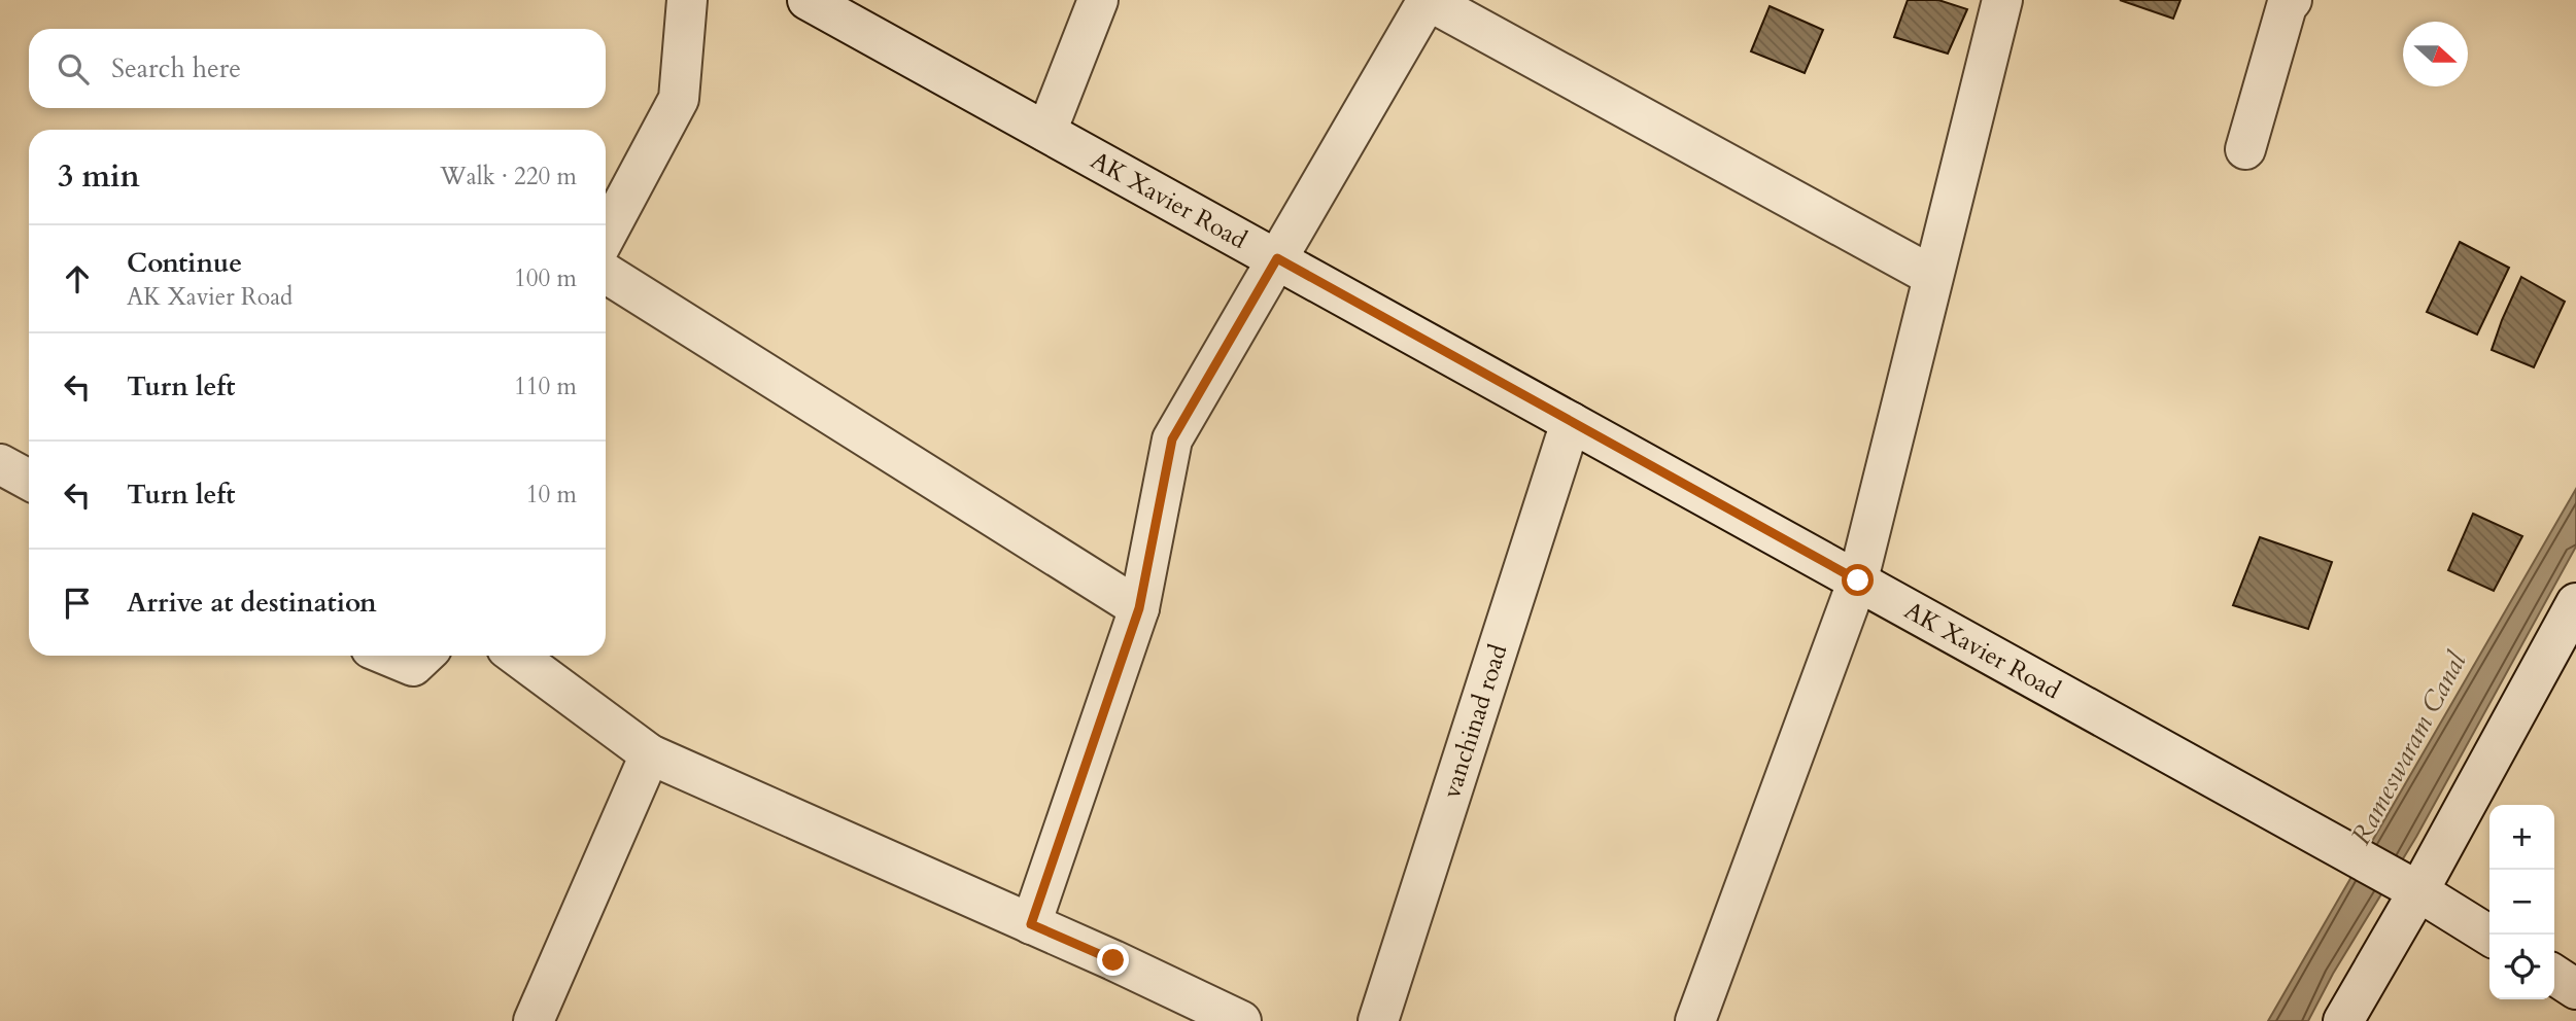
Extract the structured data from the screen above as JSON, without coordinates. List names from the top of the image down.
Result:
{
  "streets": {
    "street": ["AK Xavier Road", "vanchinad road"]
  },
  "crossings": [
    ["AK Xavier Road", "vanchinad road"]
  ],
  "water": ["Rameswaram Canal"],
  "north": "right",
  "page": {
    "search": "Search here",
    "heading": ["3 min", "Walk · 220 m"],
    "list": [
      ["Continue", "AK Xavier Road", "100 m"],
      ["Turn left", "110 m"],
      ["Turn left", "10 m"],
      "Arrive at destination"
    ],
    "map_buttons": ["+", "−"]
  }
}
